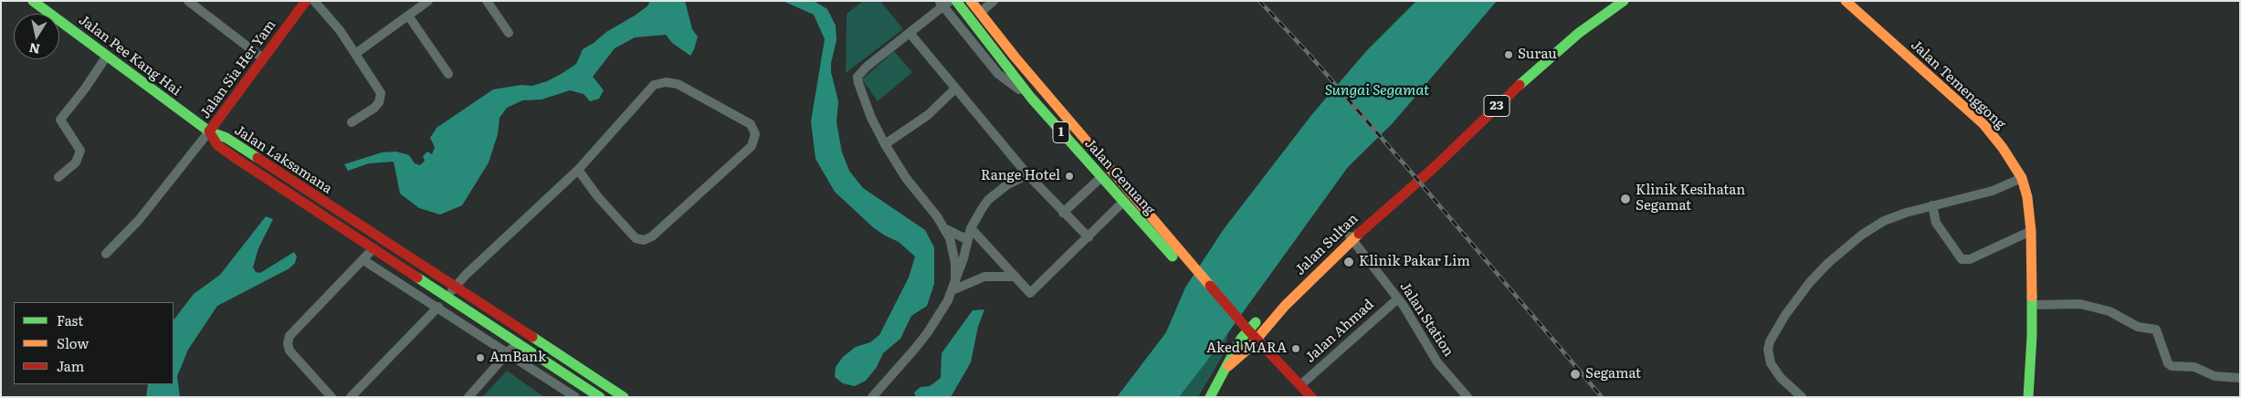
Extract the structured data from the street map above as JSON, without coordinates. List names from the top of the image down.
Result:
{
  "streets": {
    "main road": [
      "Jalan Pee Kang Hai",
      "Jalan Sia Her Yam",
      "Jalan Temenggong",
      "23",
      "1",
      "Jalan Laksamana",
      "Jalan Genuang",
      "Jalan Sultan"
    ],
    "street": ["Jalan Station", "Jalan Ahmad"]
  },
  "crossings": [
    ["Jalan Pee Kang Hai", "Jalan Sia Her Yam"],
    ["Jalan Pee Kang Hai", "Jalan Laksamana"],
    ["Jalan Sia Her Yam", "Jalan Laksamana"],
    ["1", "Jalan Genuang"],
    ["1", "Jalan Sultan"],
    ["1", "Jalan Ahmad"],
    ["Jalan Genuang", "Jalan Sultan"],
    ["Jalan Sultan", "Jalan Station"],
    ["Jalan Station", "Jalan Ahmad"]
  ],
  "water": ["Sungai Segamat"],
  "places": [
    "Surau",
    "Range Hotel",
    "Klinik Kesihatan Segamat",
    "Klinik Pakar Lim",
    "Aked MARA",
    "AmBank",
    "Segamat"
  ],
  "legend": ["Fast", "Slow", "Jam"],
  "north": "bottom"
}
